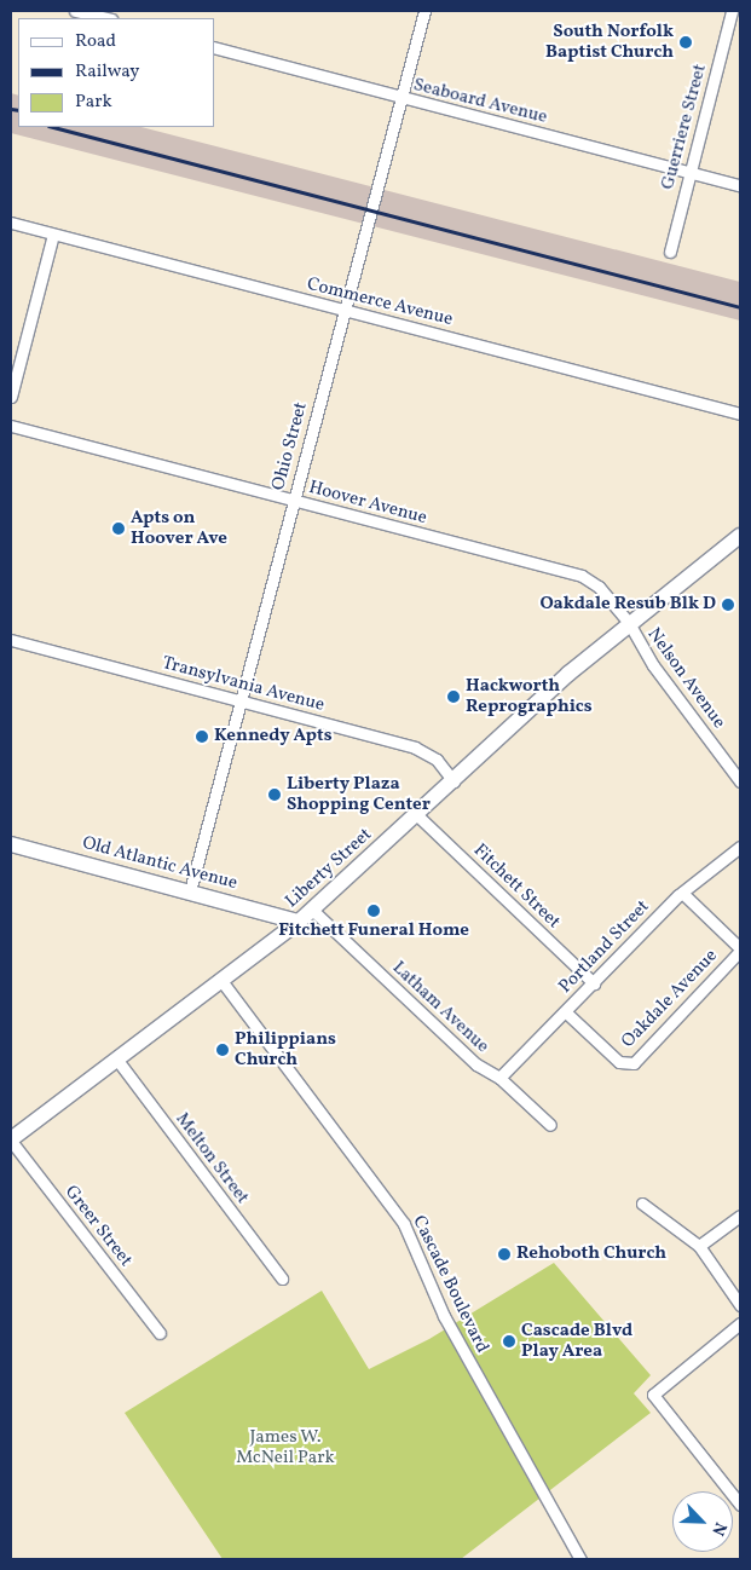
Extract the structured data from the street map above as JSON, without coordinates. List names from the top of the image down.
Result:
{
  "streets": {
    "main road": ["Old Atlantic Avenue", "Liberty Street"],
    "street": [
      "Seaboard Avenue",
      "Guerriere Street",
      "Commerce Avenue",
      "Ohio Street",
      "Hoover Avenue",
      "Nelson Avenue",
      "Transylvania Avenue",
      "Fitchett Street",
      "Portland Street",
      "Oakdale Avenue",
      "Latham Avenue",
      "Melton Street",
      "Greer Street",
      "Cascade Boulevard"
    ]
  },
  "crossings": [
    ["Seaboard Avenue", "Guerriere Street"],
    ["Seaboard Avenue", "Ohio Street"],
    ["Commerce Avenue", "Ohio Street"],
    ["Ohio Street", "Hoover Avenue"],
    ["Ohio Street", "Transylvania Avenue"],
    ["Ohio Street", "Old Atlantic Avenue"],
    ["Hoover Avenue", "Nelson Avenue"],
    ["Hoover Avenue", "Liberty Street"],
    ["Nelson Avenue", "Liberty Street"],
    ["Transylvania Avenue", "Liberty Street"],
    ["Old Atlantic Avenue", "Liberty Street"],
    ["Liberty Street", "Fitchett Street"],
    ["Liberty Street", "Latham Avenue"],
    ["Liberty Street", "Melton Street"],
    ["Liberty Street", "Greer Street"],
    ["Liberty Street", "Cascade Boulevard"],
    ["Fitchett Street", "Portland Street"],
    ["Portland Street", "Oakdale Avenue"],
    ["Portland Street", "Latham Avenue"]
  ],
  "parks": ["James W. McNeil Park"],
  "places": [
    "South Norfolk Baptist Church",
    "Apts on Hoover Ave",
    "Oakdale Resub Blk D",
    "Hackworth Reprographics",
    "Kennedy Apts",
    "Liberty Plaza Shopping Center",
    "Fitchett Funeral Home",
    "Philippians Church",
    "Rehoboth Church",
    "Cascade Blvd Play Area"
  ],
  "legend": ["Road", "Railway", "Park"],
  "north": "bottom right"
}
